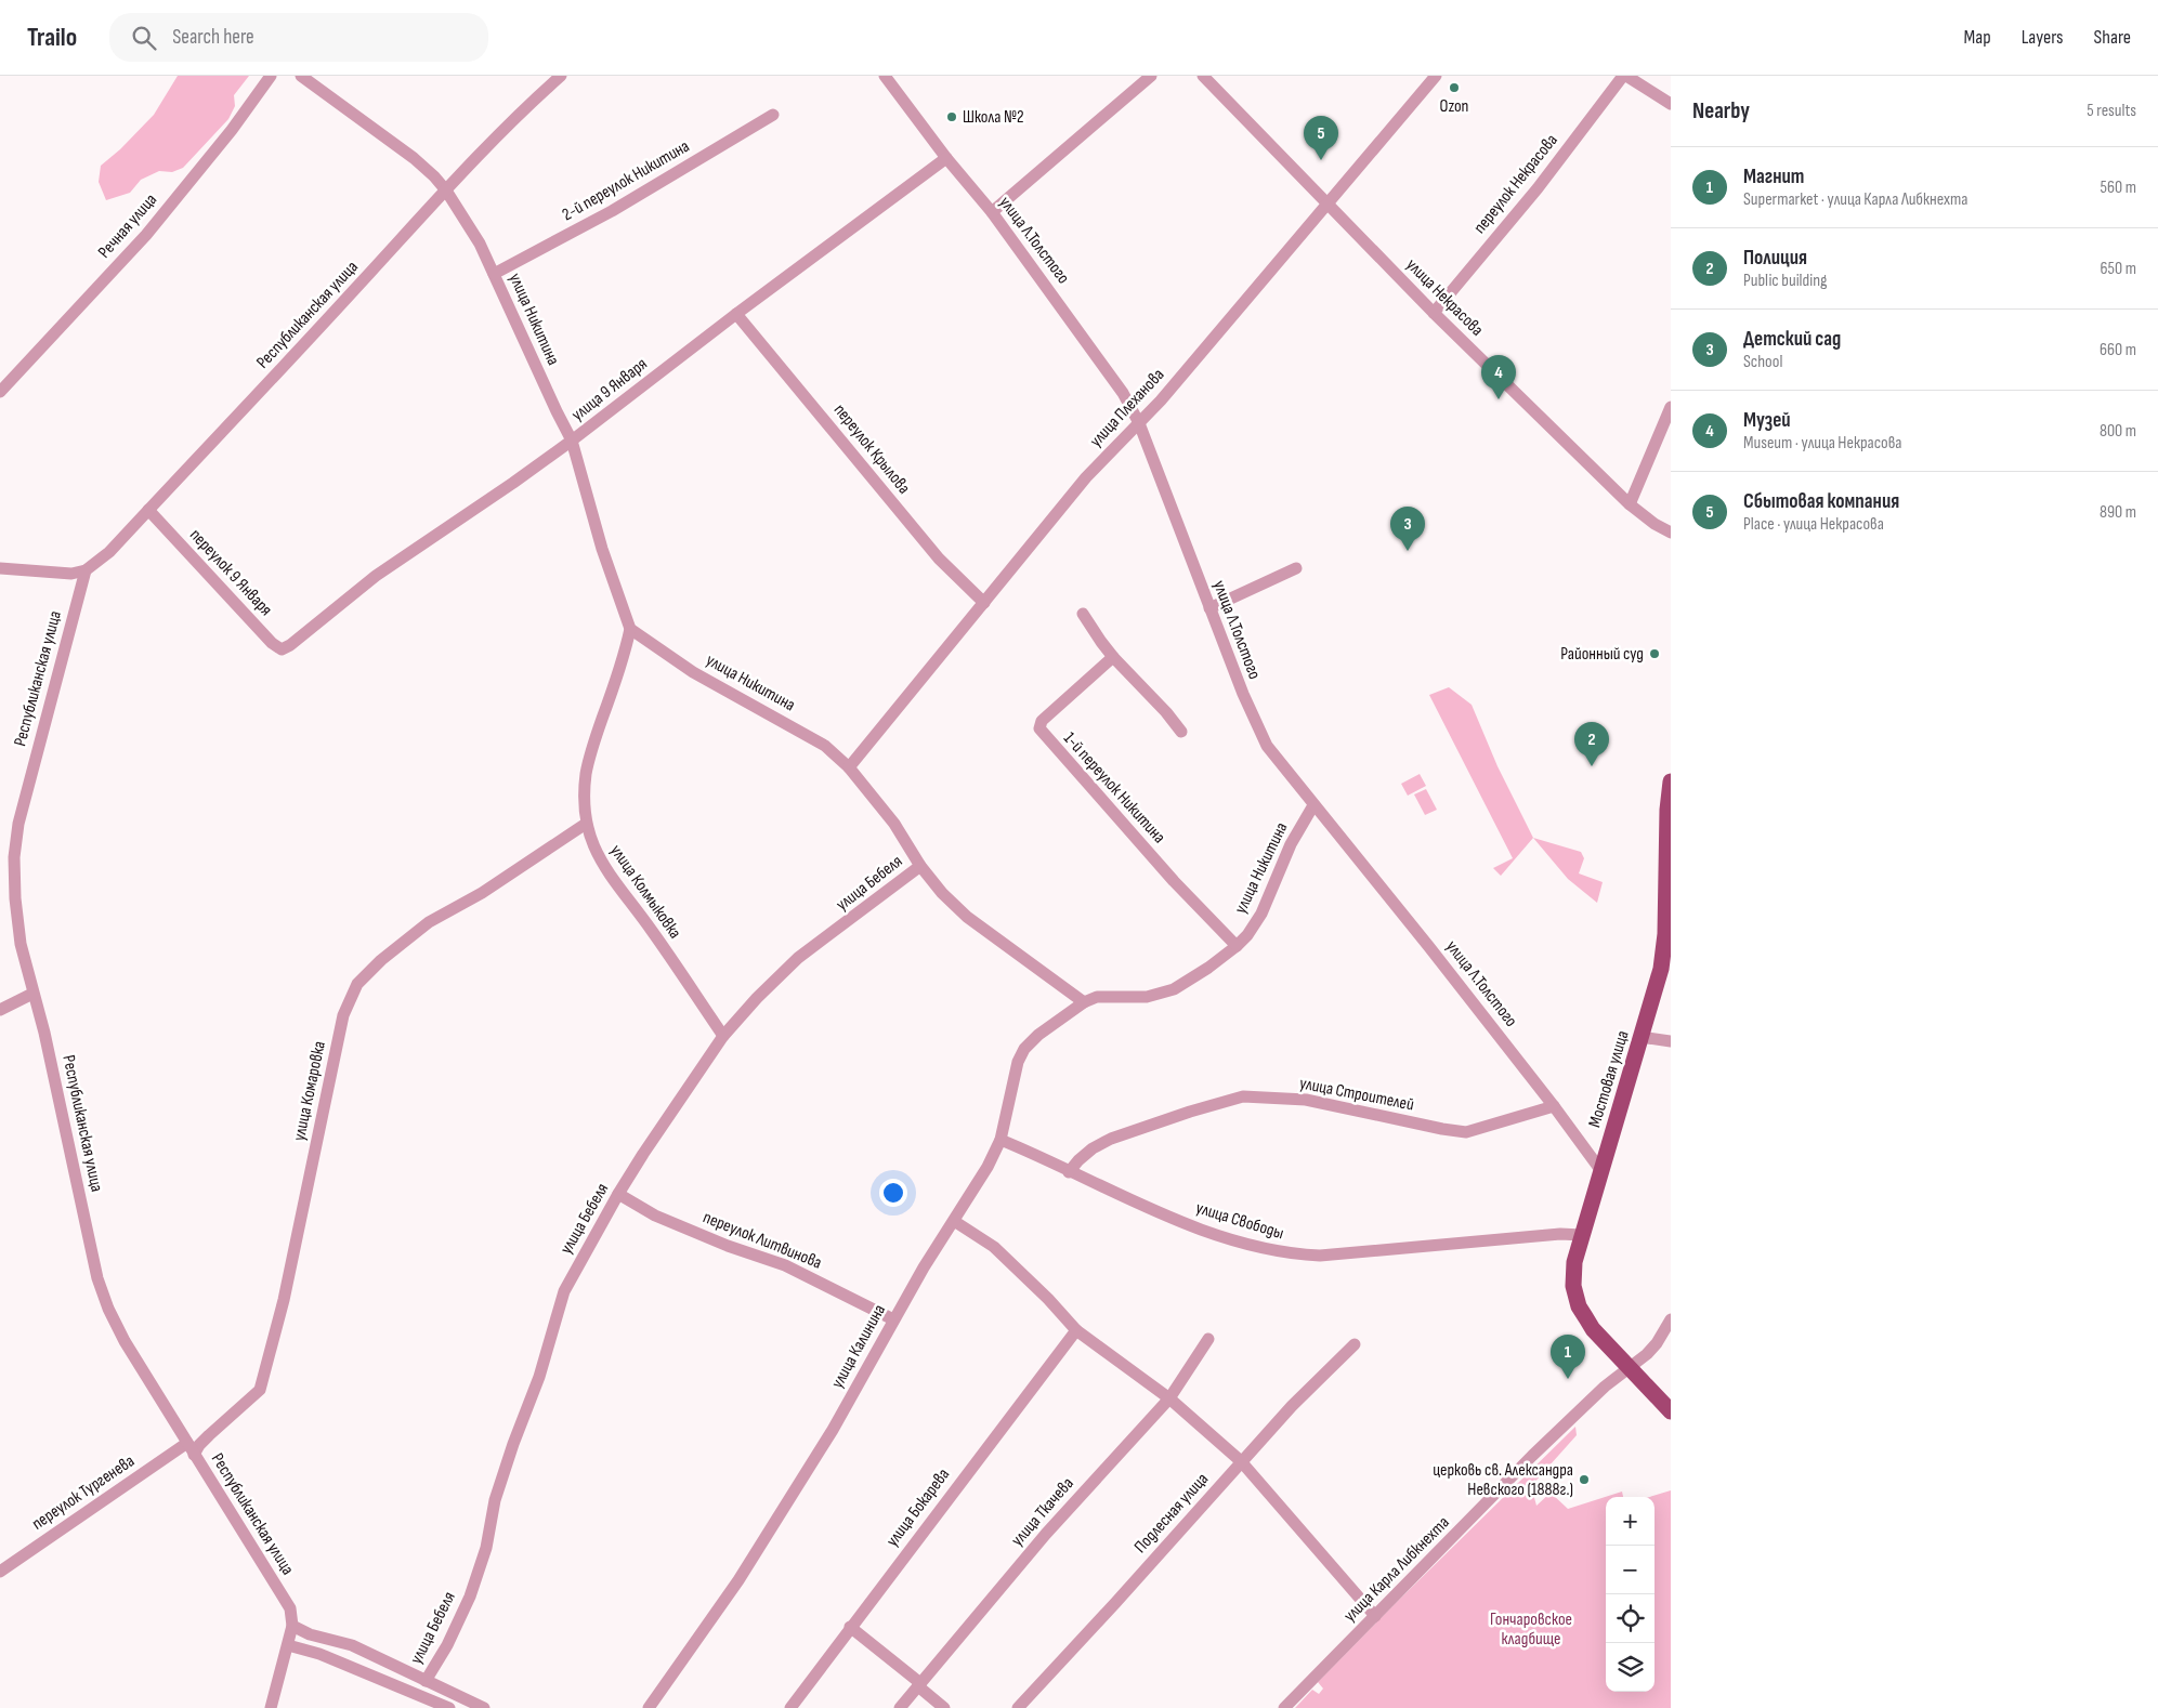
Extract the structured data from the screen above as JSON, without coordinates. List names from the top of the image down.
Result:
{
  "streets": {
    "main road": ["Мостовая улица"],
    "street": [
      "2-й переулок Никитина",
      "переулок Некрасова",
      "Речная улица",
      "улица Л.Толстого",
      "улица Некрасова",
      "Республиканская улица",
      "улица Никитина",
      "улица 9 Января",
      "улица Плеханова",
      "переулок Крылова",
      "переулок 9 Января",
      "1-й переулок Никитина",
      "улица Бебеля",
      "улица Колмыковка",
      "улица Комаровка",
      "улица Строителей",
      "улица Свободы",
      "переулок Литвинова",
      "улица Калинина",
      "переулок Тургенева",
      "улица Бокарева",
      "улица Ткачева",
      "Подлесная улица",
      "улица Карла Либкнехта"
    ]
  },
  "crossings": [
    ["2-й переулок Никитина", "улица Никитина"],
    ["переулок Некрасова", "улица Некрасова"],
    ["улица Л.Толстого", "улица Никитина"],
    ["улица Л.Толстого", "улица 9 Января"],
    ["улица Л.Толстого", "улица Плеханова"],
    ["улица Л.Толстого", "Мостовая улица"],
    ["улица Л.Толстого", "улица Строителей"],
    ["улица Некрасова", "улица Плеханова"],
    ["Республиканская улица", "улица Никитина"],
    ["Республиканская улица", "переулок 9 Января"],
    ["Республиканская улица", "улица Комаровка"],
    ["Республиканская улица", "переулок Тургенева"],
    ["улица Никитина", "улица 9 Января"],
    ["улица Никитина", "улица Плеханова"],
    ["улица Никитина", "1-й переулок Никитина"],
    ["улица Никитина", "улица Бебеля"],
    ["улица Никитина", "улица Колмыковка"],
    ["улица Никитина", "улица Калинина"],
    ["улица 9 Января", "переулок Крылова"],
    ["улица 9 Января", "переулок 9 Января"],
    ["улица Плеханова", "переулок Крылова"],
    ["улица Бебеля", "улица Колмыковка"],
    ["улица Бебеля", "переулок Литвинова"],
    ["улица Колмыковка", "улица Комаровка"],
    ["Мостовая улица", "улица Свободы"],
    ["Мостовая улица", "улица Карла Либкнехта"],
    ["улица Строителей", "улица Свободы"],
    ["улица Свободы", "улица Калинина"],
    ["переулок Литвинова", "улица Калинина"]
  ],
  "parks": ["Гончаровское кладбище"],
  "places": [
    "Ozon",
    "Школа №2",
    "Районный суд",
    "церковь св. Александра Невского (1888г.)"
  ],
  "page": {
    "header": "Trailo",
    "search": "Search here",
    "nav": ["Map", "Layers", "Share"],
    "heading": ["Nearby", "5 results"],
    "pins": [
      "5",
      "4",
      "3",
      "2",
      "1"
    ],
    "list": [
      {
        "mark": "1",
        "name": "Магнит",
        "note": "Supermarket · улица Карла Либкнехта",
        "value": "560 m"
      },
      {
        "mark": "2",
        "name": "Полиция",
        "note": "Public building",
        "value": "650 m"
      },
      {
        "mark": "3",
        "name": "Детский сад",
        "note": "School",
        "value": "660 m"
      },
      {
        "mark": "4",
        "name": "Музей",
        "note": "Museum · улица Некрасова",
        "value": "800 m"
      },
      {
        "mark": "5",
        "name": "Сбытовая компания",
        "note": "Place · улица Некрасова",
        "value": "890 m"
      }
    ],
    "map_buttons": ["+", "−"]
  }
}
